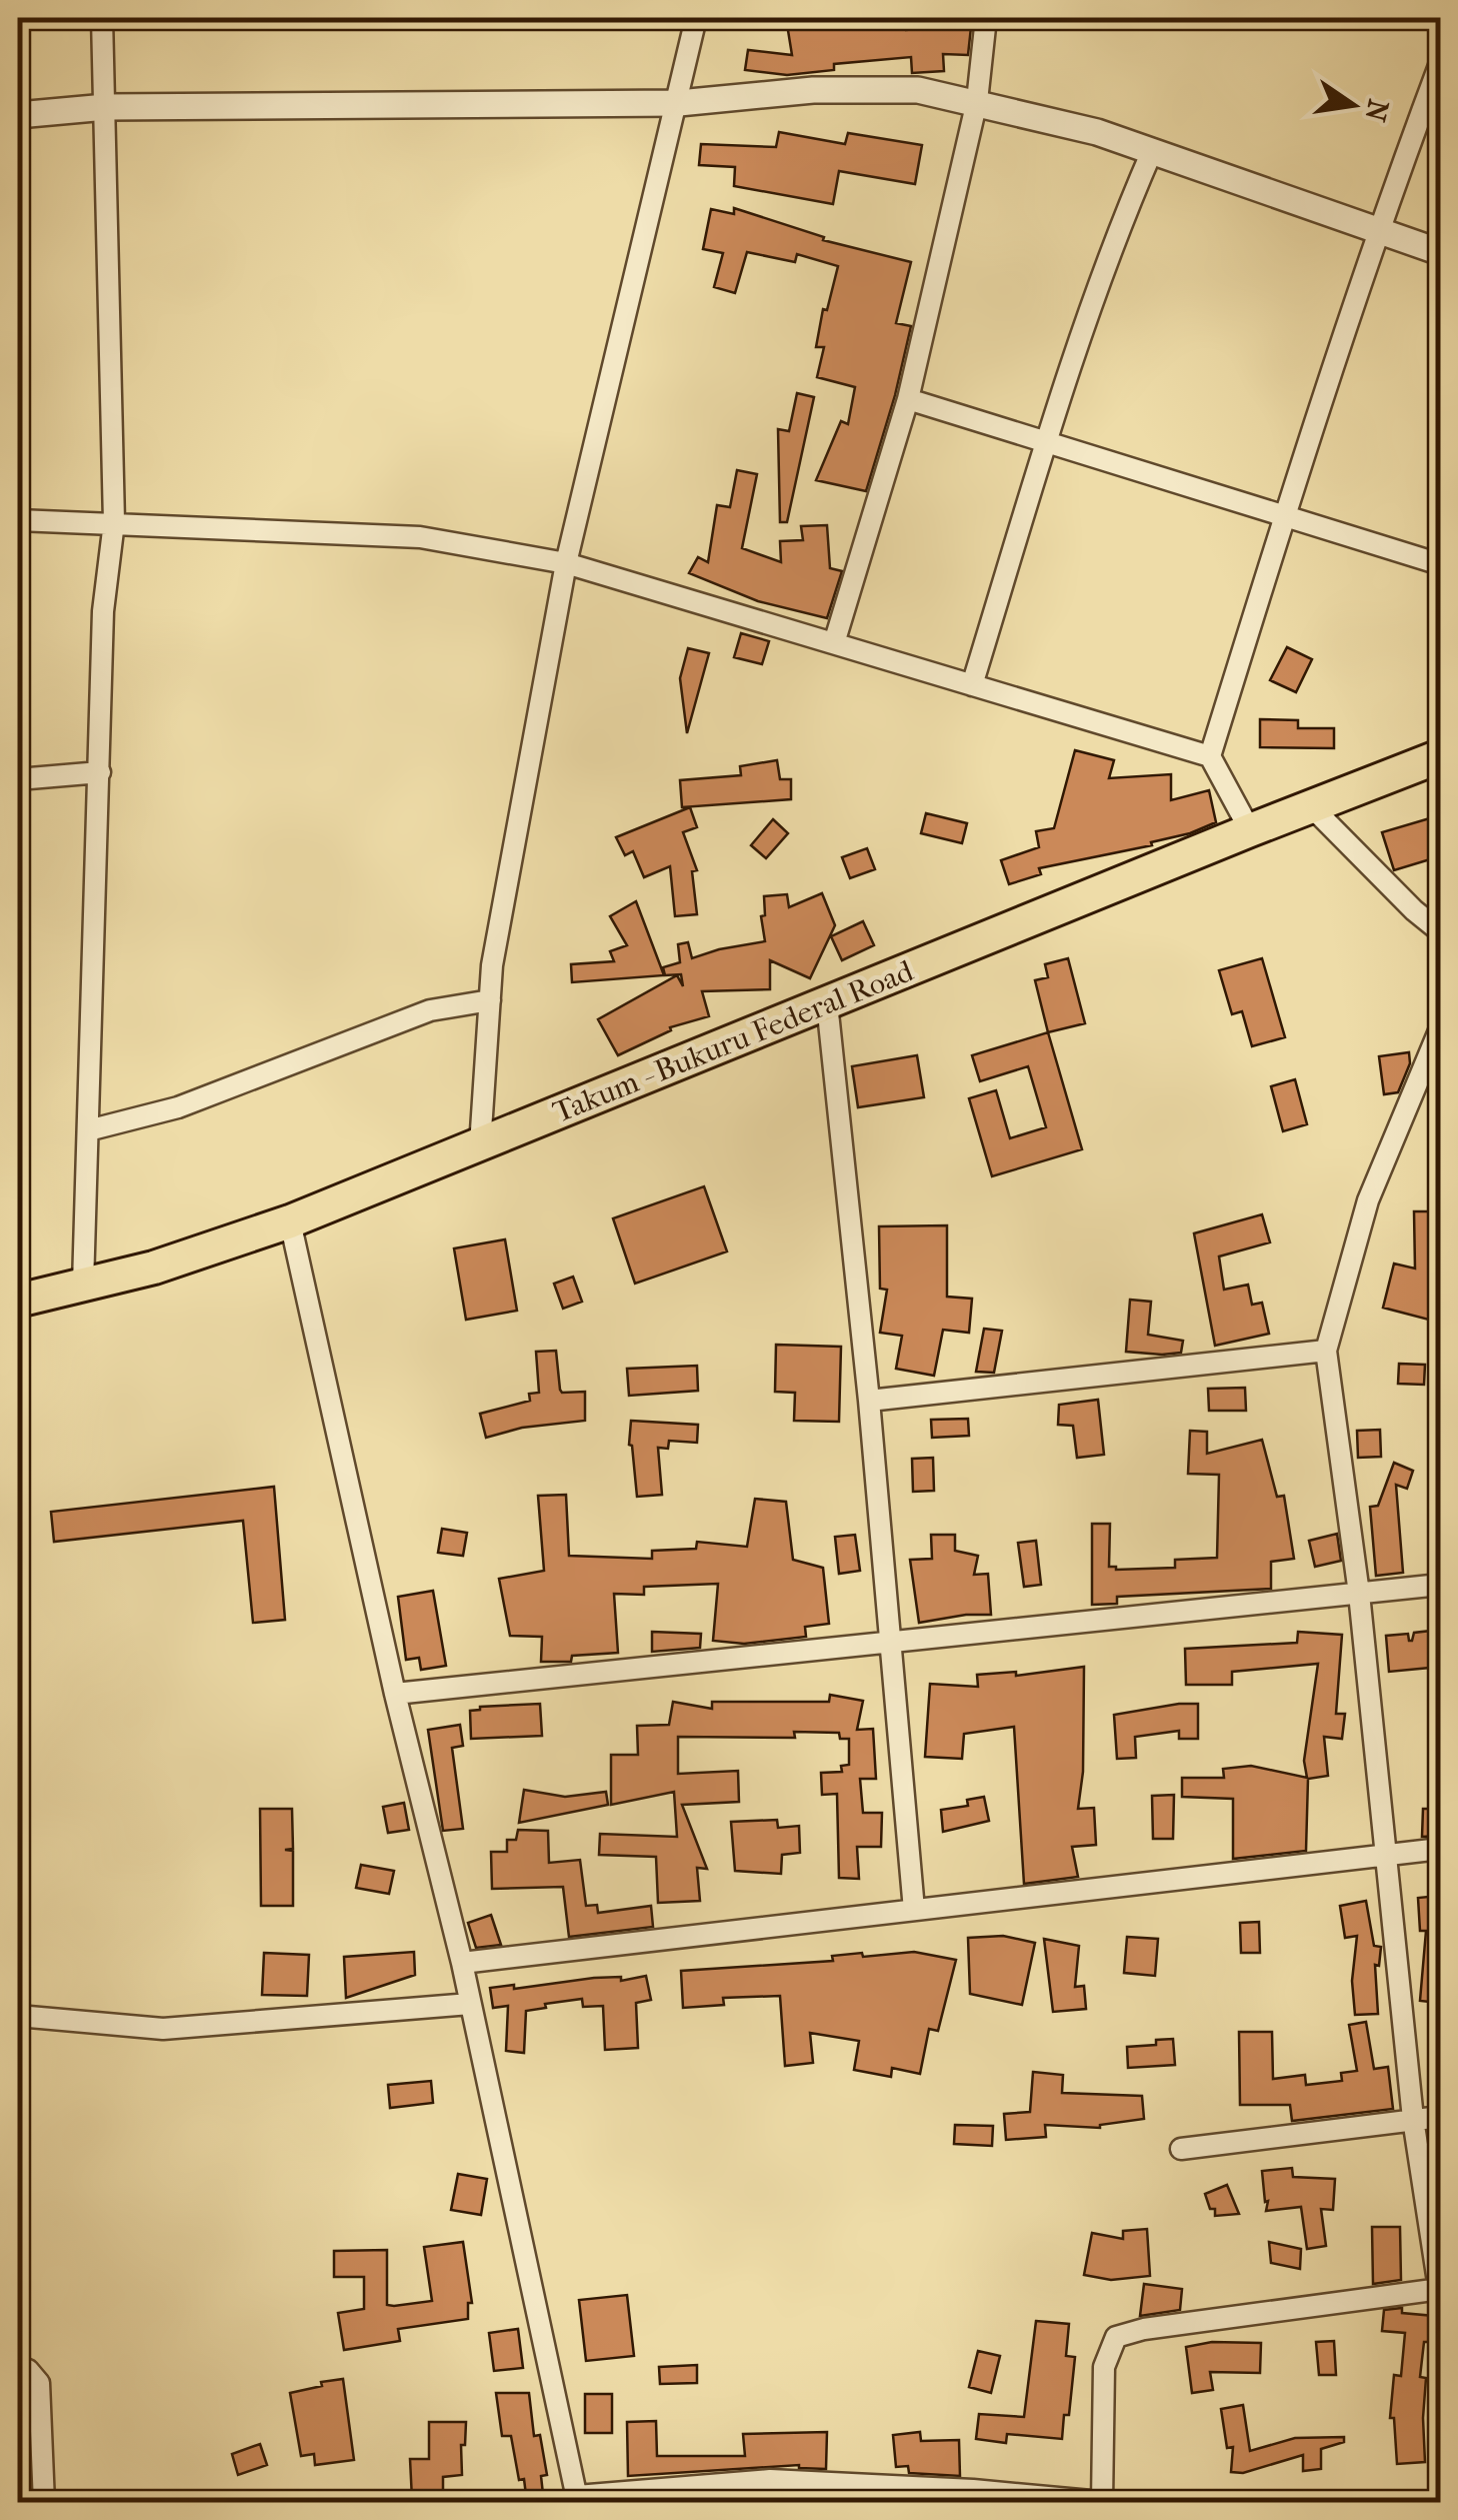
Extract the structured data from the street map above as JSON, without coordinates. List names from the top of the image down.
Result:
{
  "streets": {
    "main road": ["Takum - Bukuru Federal Road"]
  },
  "north": "right"
}
